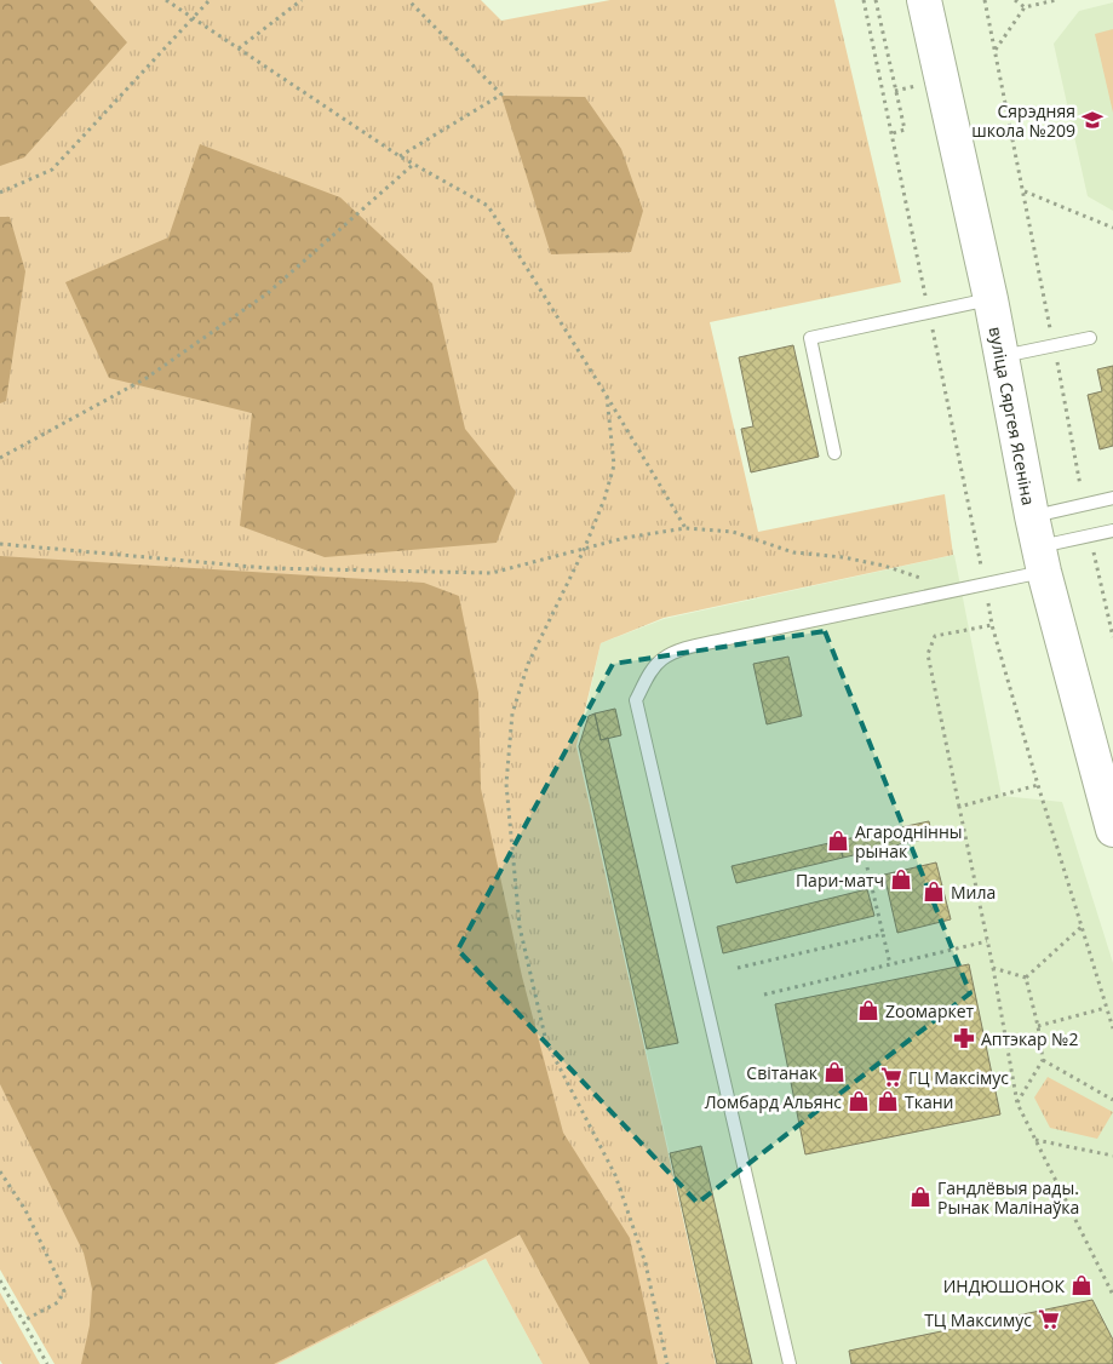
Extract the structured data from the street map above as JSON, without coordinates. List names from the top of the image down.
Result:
{
  "streets": {
    "main road": ["вуліца Сяргея Ясеніна"]
  },
  "places": {
    "school or university": ["Сярэдняя школа №209"],
    "shop": [
      "Агароднінны рынак",
      "Пари-матч",
      "Мила",
      "Zooмаркет",
      "Світанак",
      "Ломбард Альянс",
      "Ткани",
      "Гандлёвыя рады. Рынак Малінаўка",
      "ИНДЮШОНОК"
    ],
    "pharmacy": ["Аптэкар №2"],
    "supermarket": ["ГЦ Максімус", "ТЦ Максимус"]
  }
}
